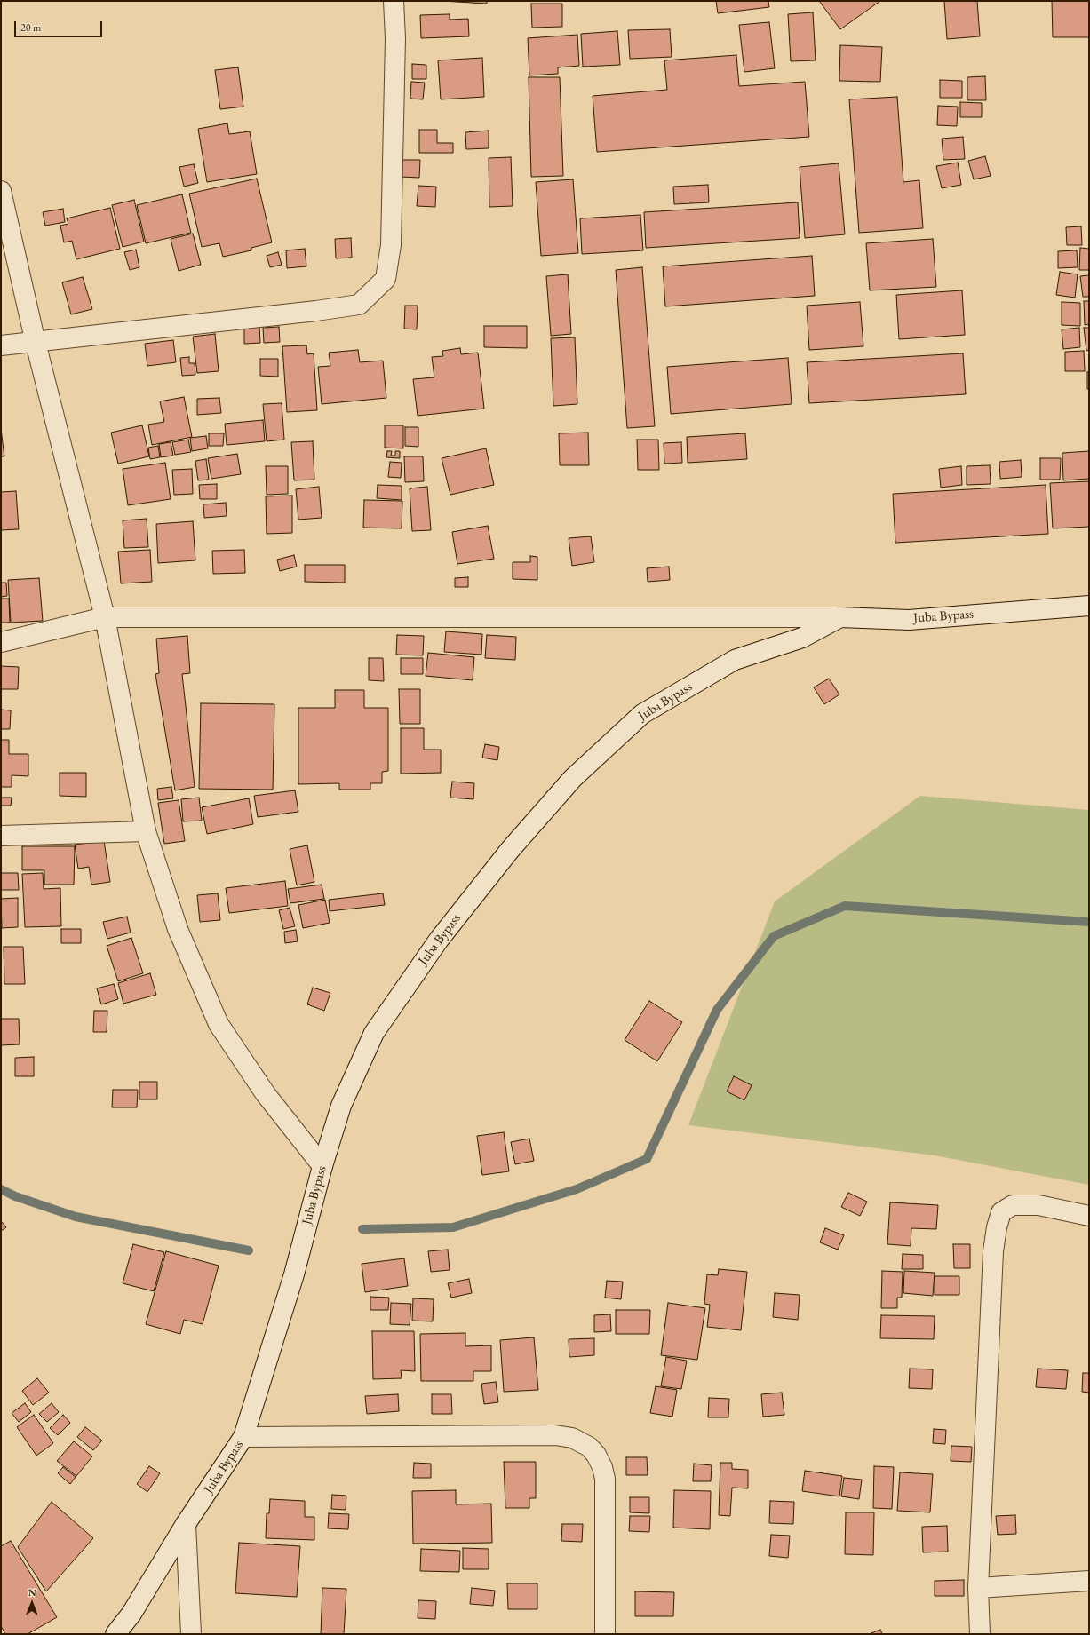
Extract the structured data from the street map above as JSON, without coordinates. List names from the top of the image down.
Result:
{
  "streets": {
    "street": ["Juba Bypass"]
  },
  "scale_bar": "20 m",
  "north": "top"
}
